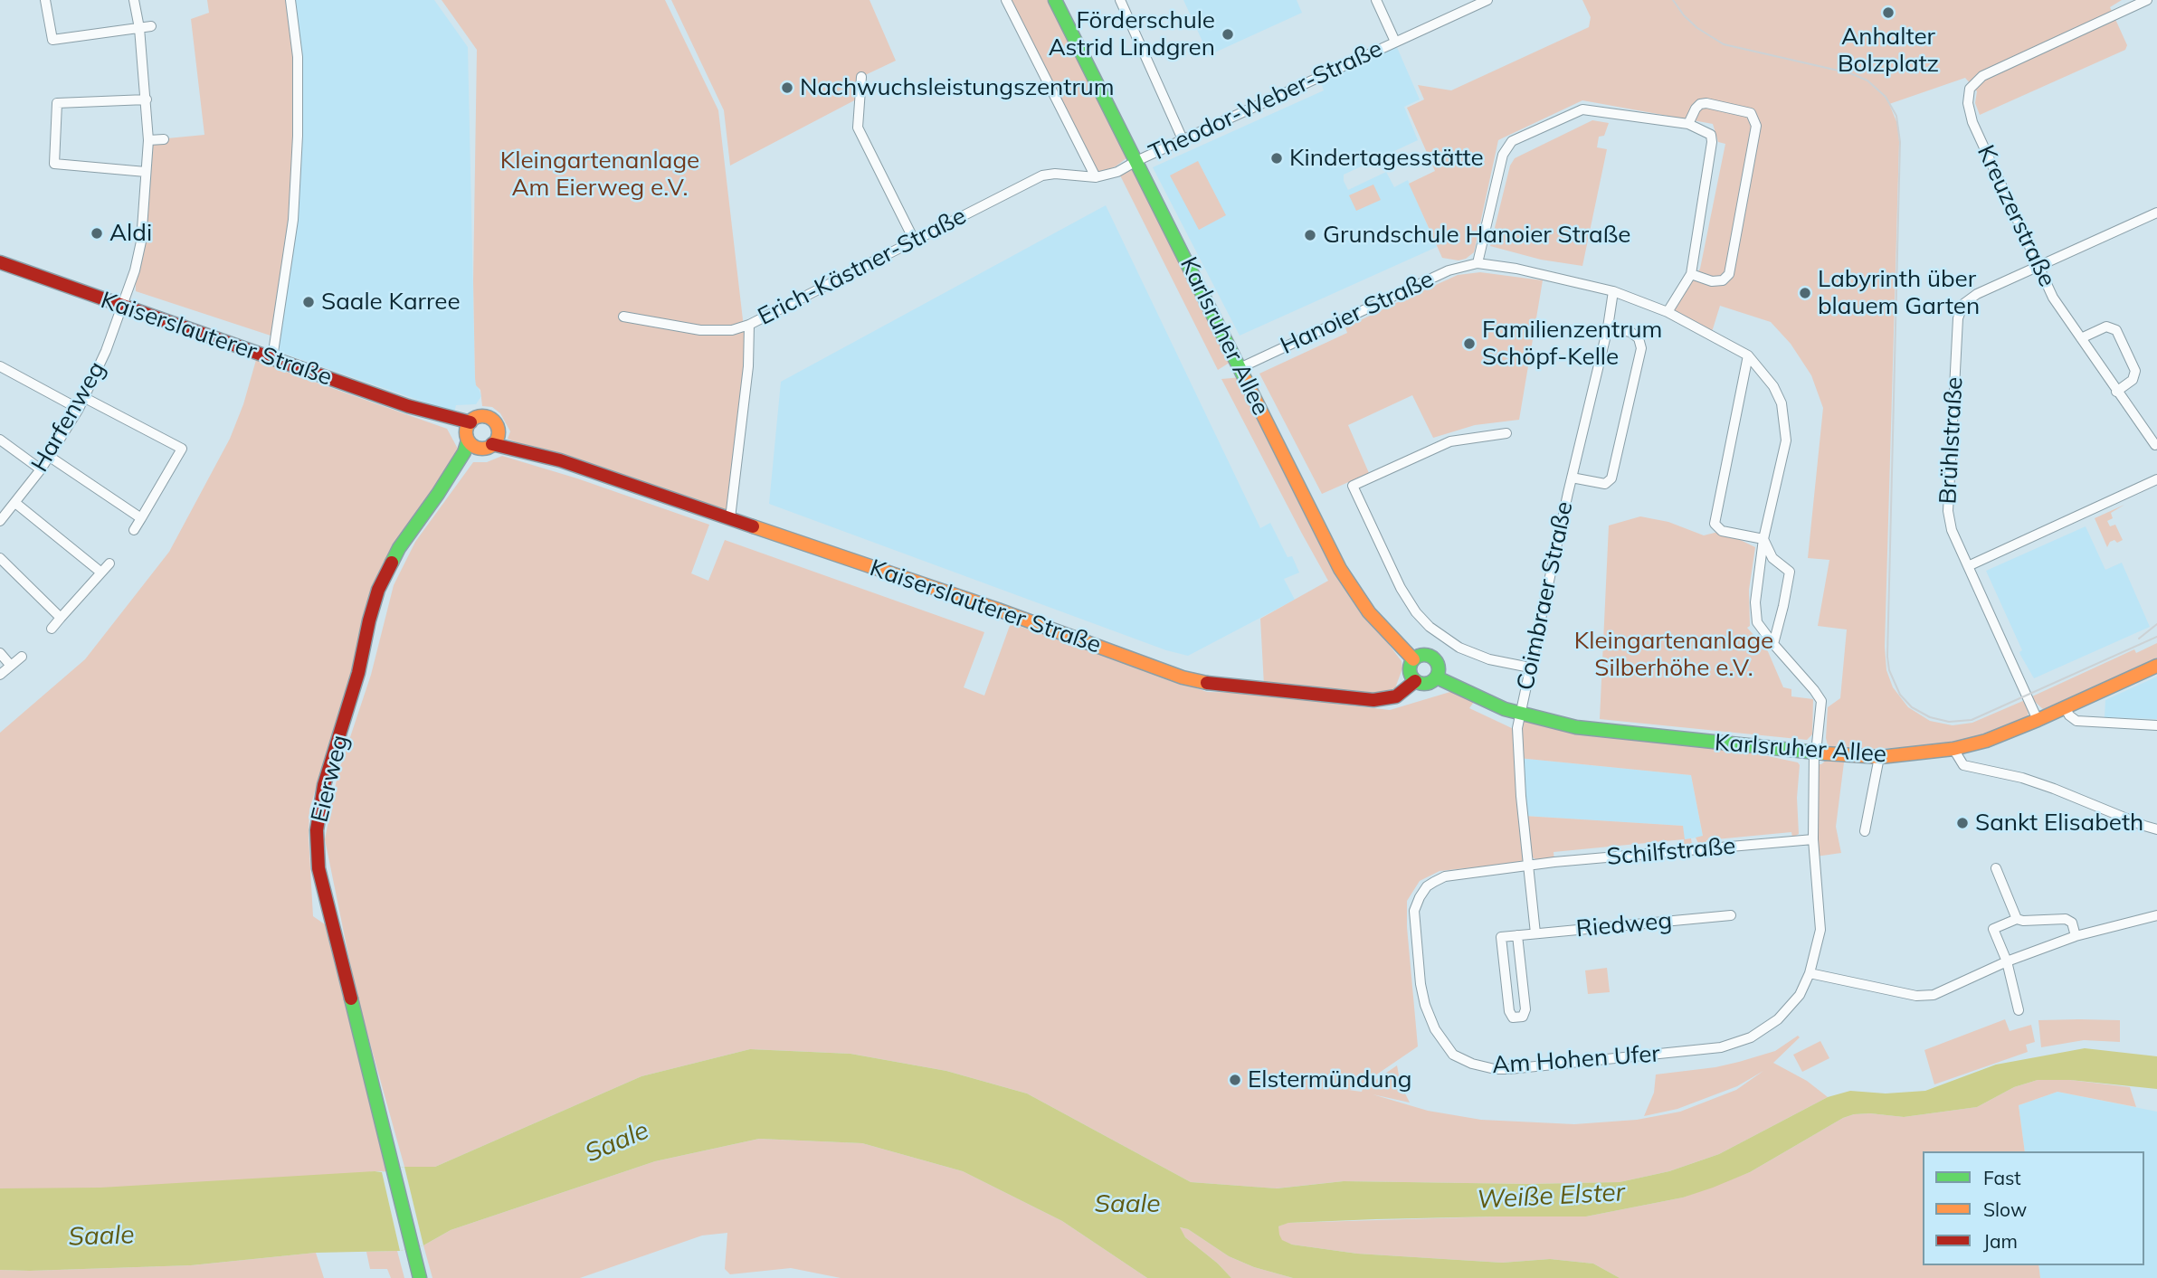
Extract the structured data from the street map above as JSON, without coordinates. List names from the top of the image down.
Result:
{
  "streets": {
    "street": [
      "Theodor-Weber-Straße",
      "Kreuzerstraße",
      "Erich-Kästner-Straße",
      "Hanoier Straße",
      "Karlsruher Allee",
      "Kaiserslauterer Straße",
      "Harfenweg",
      "Brühlstraße",
      "Coimbraer Straße",
      "Eierweg",
      "Schilfstraße",
      "Riedweg",
      "Am Hohen Ufer"
    ]
  },
  "crossings": [
    ["Theodor-Weber-Straße", "Erich-Kästner-Straße"],
    ["Theodor-Weber-Straße", "Karlsruher Allee"],
    ["Kreuzerstraße", "Brühlstraße"],
    ["Erich-Kästner-Straße", "Karlsruher Allee"],
    ["Hanoier Straße", "Karlsruher Allee"],
    ["Hanoier Straße", "Coimbraer Straße"],
    ["Hanoier Straße", "Am Hohen Ufer"],
    ["Karlsruher Allee", "Kaiserslauterer Straße"],
    ["Karlsruher Allee", "Brühlstraße"],
    ["Karlsruher Allee", "Coimbraer Straße"],
    ["Karlsruher Allee", "Am Hohen Ufer"],
    ["Kaiserslauterer Straße", "Harfenweg"],
    ["Kaiserslauterer Straße", "Eierweg"],
    ["Schilfstraße", "Am Hohen Ufer"]
  ],
  "water": ["Saale", "Weiße Elster"],
  "parks": ["Kleingartenanlage Am Eierweg e.V.", "Kleingartenanlage Silberhöhe e.V."],
  "places": [
    "Anhalter Bolzplatz",
    "Förderschule Astrid Lindgren",
    "Nachwuchsleistungszentrum",
    "Kindertagesstätte",
    "Aldi",
    "Grundschule Hanoier Straße",
    "Labyrinth über blauem Garten",
    "Saale Karree",
    "Familienzentrum Schöpf-Kelle",
    "Sankt Elisabeth",
    "Elstermündung"
  ],
  "legend": ["Fast", "Slow", "Jam"]
}
